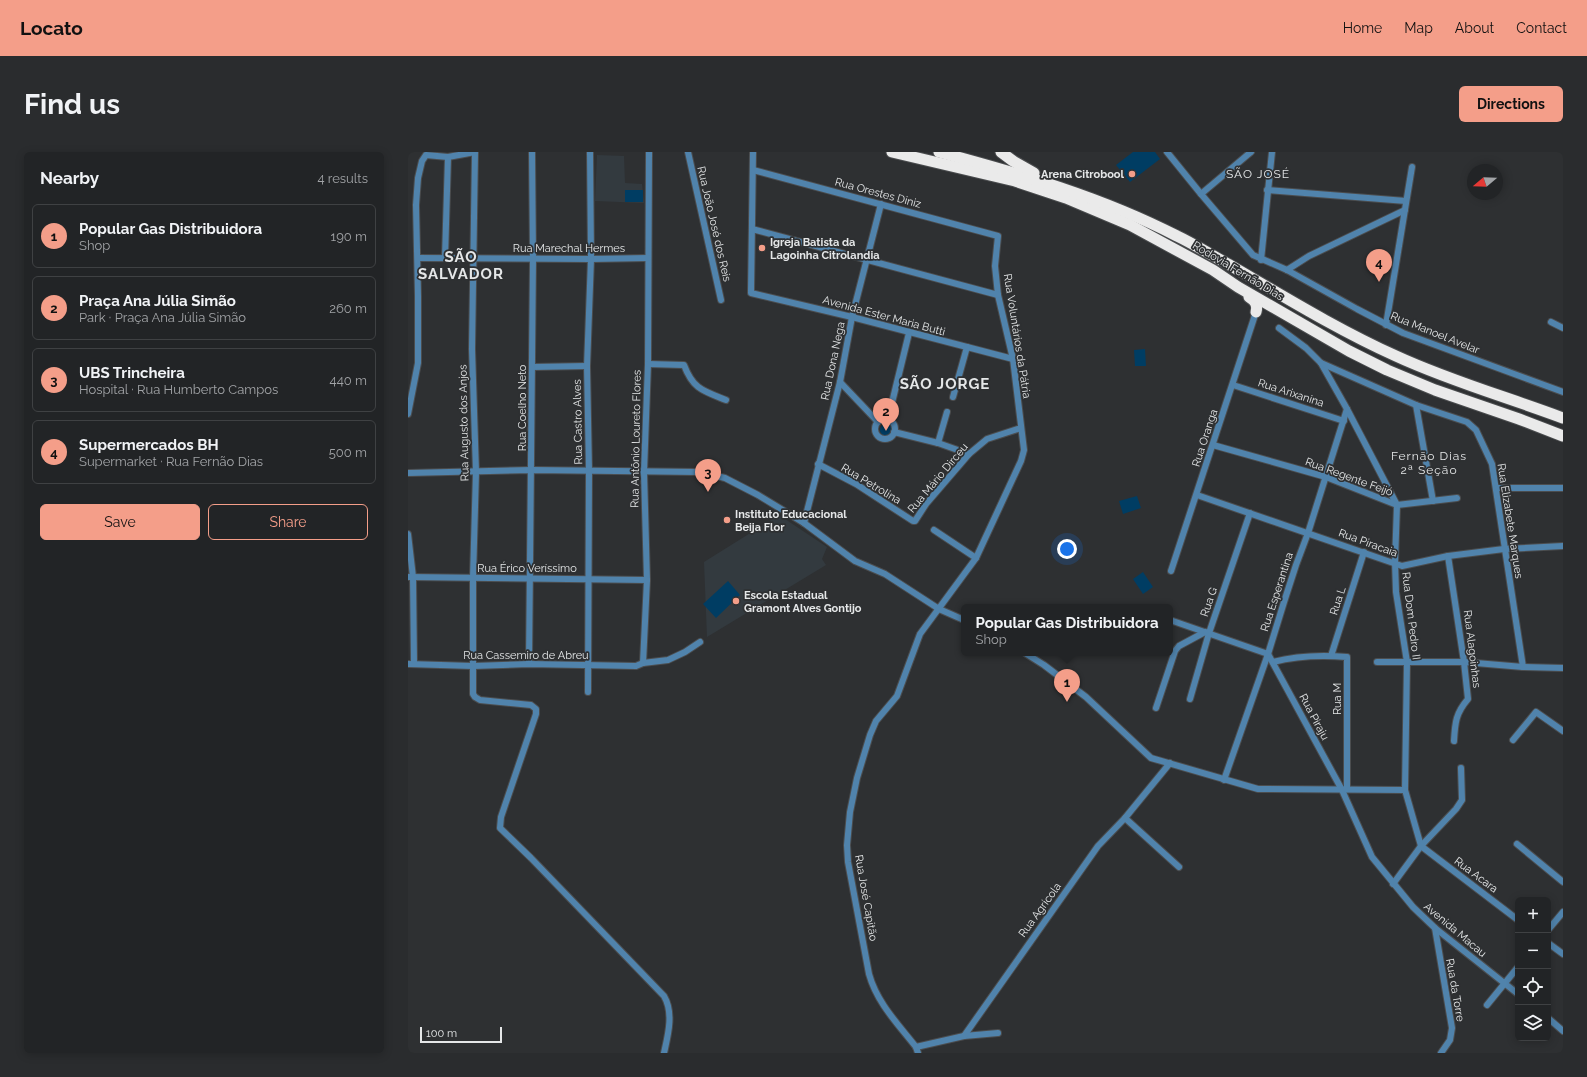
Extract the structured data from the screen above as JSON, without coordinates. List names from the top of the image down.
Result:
{
  "streets": {
    "highway": ["Rodovia Fernão Dias"],
    "street": [
      "Rua Orestes Diniz",
      "Rua João José dos Reis",
      "Rua Marechal Hermes",
      "Avenida Ester Maria Butti",
      "Rua Manoel Avelar",
      "Rua Voluntários da Pátria",
      "Rua Dona Nega",
      "Rua Arixanina",
      "Rua Coelho Neto",
      "Rua Castro Alves",
      "Rua Augusto dos Anjos",
      "Rua Oranga",
      "Rua Antônio Loureto Flores",
      "Rua Regente Feijó",
      "Rua Mário Dirceu",
      "Rua Petrolina",
      "Rua Elizabete Marques",
      "Rua Piracaia",
      "Rua Érico Veríssimo",
      "Rua Esperantina",
      "Rua L",
      "Rua G",
      "Rua Dom Pedro II",
      "Rua Alagoinhas",
      "Rua Cassemiro de Abreu",
      "Rua M",
      "Rua Piraju",
      "Rua Acara",
      "Rua José Capitão",
      "Rua Agricola",
      "Avenida Macau",
      "Rua da Torre"
    ]
  },
  "crossings": [
    ["Rua Orestes Diniz", "Rua Voluntários da Pátria"],
    ["Rua Orestes Diniz", "Rua Dona Nega"],
    ["Rua Marechal Hermes", "Rua Coelho Neto"],
    ["Rua Marechal Hermes", "Rua Castro Alves"],
    ["Rua Marechal Hermes", "Rua Augusto dos Anjos"],
    ["Rua Marechal Hermes", "Rua Antônio Loureto Flores"],
    ["Avenida Ester Maria Butti", "Rua Voluntários da Pátria"],
    ["Avenida Ester Maria Butti", "Rua Dona Nega"],
    ["Rua Voluntários da Pátria", "Rua Mário Dirceu"],
    ["Rua Voluntários da Pátria", "Rua José Capitão"],
    ["Rua Dona Nega", "Rua Petrolina"],
    ["Rua Arixanina", "Rua Oranga"],
    ["Rua Arixanina", "Rua Esperantina"],
    ["Rua Coelho Neto", "Rua Érico Veríssimo"],
    ["Rua Coelho Neto", "Rua Cassemiro de Abreu"],
    ["Rua Castro Alves", "Rua Érico Veríssimo"],
    ["Rua Castro Alves", "Rua Cassemiro de Abreu"],
    ["Rua Augusto dos Anjos", "Rua Érico Veríssimo"],
    ["Rua Augusto dos Anjos", "Rua Cassemiro de Abreu"],
    ["Rua Oranga", "Rua Regente Feijó"],
    ["Rua Oranga", "Rua Piracaia"],
    ["Rua Antônio Loureto Flores", "Rua Érico Veríssimo"],
    ["Rua Antônio Loureto Flores", "Rua Cassemiro de Abreu"],
    ["Rua Regente Feijó", "Rua Esperantina"],
    ["Rua Regente Feijó", "Rua Dom Pedro II"],
    ["Rua Mário Dirceu", "Rua Petrolina"],
    ["Rua Elizabete Marques", "Rua Piracaia"],
    ["Rua Elizabete Marques", "Rua Dom Pedro II"],
    ["Rua Piracaia", "Rua Esperantina"],
    ["Rua Piracaia", "Rua L"],
    ["Rua Piracaia", "Rua G"],
    ["Rua Piracaia", "Rua Dom Pedro II"],
    ["Rua Piracaia", "Rua Alagoinhas"],
    ["Rua Esperantina", "Rua Dom Pedro II"],
    ["Rua Esperantina", "Rua Piraju"],
    ["Rua L", "Rua M"],
    ["Rua Dom Pedro II", "Rua Acara"],
    ["Rua M", "Rua Piraju"],
    ["Rua M", "Avenida Macau"],
    ["Rua Piraju", "Avenida Macau"],
    ["Avenida Macau", "Rua da Torre"]
  ],
  "districts": [
    "SÃO JOSÉ",
    "SÃO SALVADOR",
    "SÃO JORGE",
    "Fernão Dias 2ª Seção"
  ],
  "places": [
    "Arena Citrobool",
    "Igreja Batista da Lagoinha Citrolandia",
    "Instituto Educacional Beija Flor",
    "Escola Estadual Gramont Alves Gontijo"
  ],
  "scale_bar": "100 m",
  "north": "left",
  "page": {
    "header": "Locato",
    "nav": [
      "Home",
      "Map",
      "About",
      "Contact"
    ],
    "buttons": [
      "Directions",
      ["Save", "Share"]
    ],
    "title": "Find us",
    "heading": ["Nearby", "4 results"],
    "list": [
      {
        "mark": "1",
        "name": "Popular Gas Distribuidora",
        "note": "Shop",
        "value": "190 m"
      },
      {
        "mark": "2",
        "name": "Praça Ana Júlia Simão",
        "note": "Park · Praça Ana Júlia Simão",
        "value": "260 m"
      },
      {
        "mark": "3",
        "name": "UBS Trincheira",
        "note": "Hospital · Rua Humberto Campos",
        "value": "440 m"
      },
      {
        "mark": "4",
        "name": "Supermercados BH",
        "note": "Supermarket · Rua Fernão Dias",
        "value": "500 m"
      }
    ],
    "pins": [
      "4",
      "2",
      "3",
      "1"
    ],
    "popup": ["Popular Gas Distribuidora", "Shop"],
    "map_buttons": ["+", "−"],
    "scale": "100 m"
  }
}
